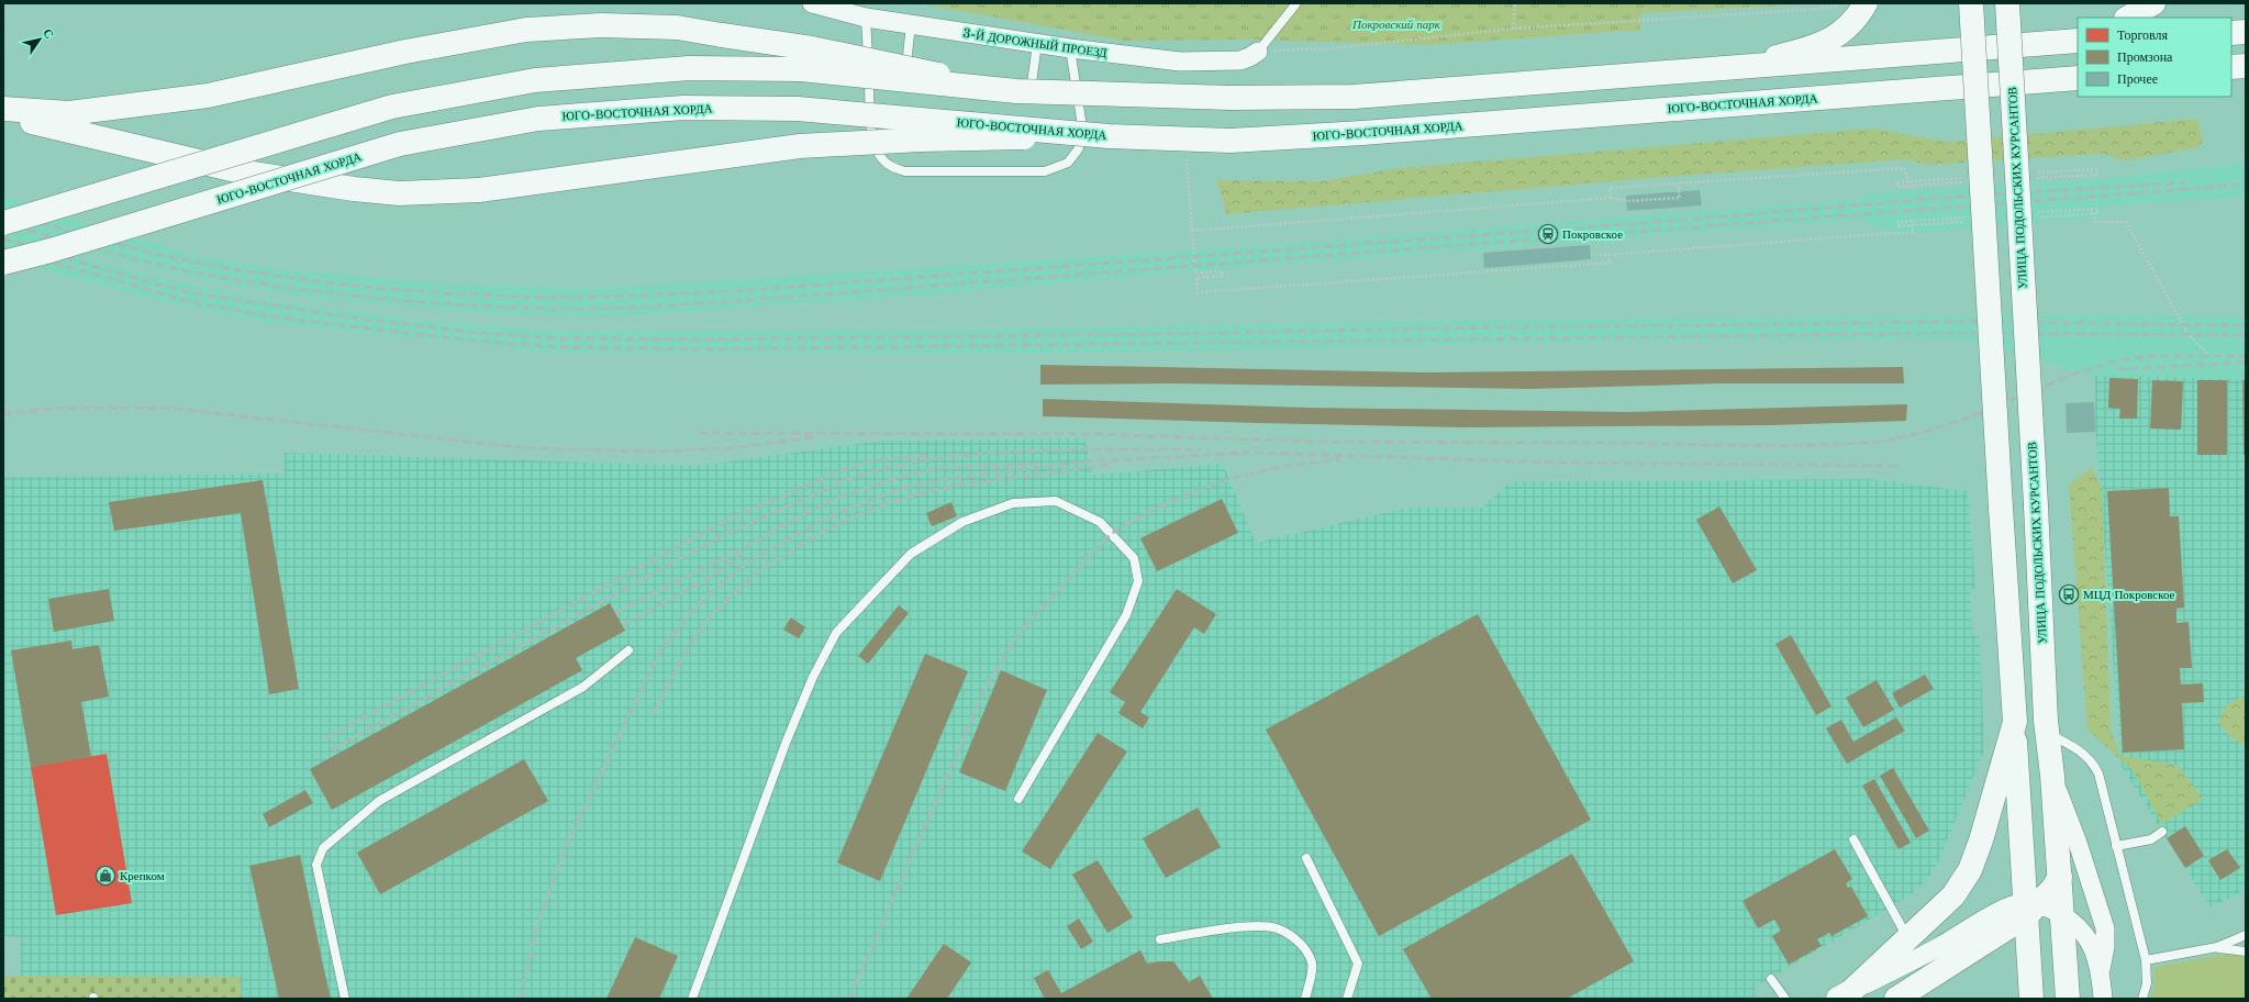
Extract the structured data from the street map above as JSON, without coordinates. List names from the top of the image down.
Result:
{
  "streets": {
    "main road": ["ЮГО-ВОСТОЧНАЯ ХОРДА", "УЛИЦА ПОДОЛЬСКИХ КУРСАНТОВ"],
    "street": ["3-Й ДОРОЖНЫЙ ПРОЕЗД"]
  },
  "parks": ["Покровский парк"],
  "places": {
    "station": ["Покровское"],
    "bus stop": ["МЦД Покровское"],
    "shop": ["Крепком"]
  },
  "legend": ["Торговля", "Промзона", "Прочее"],
  "north": "top right"
}
